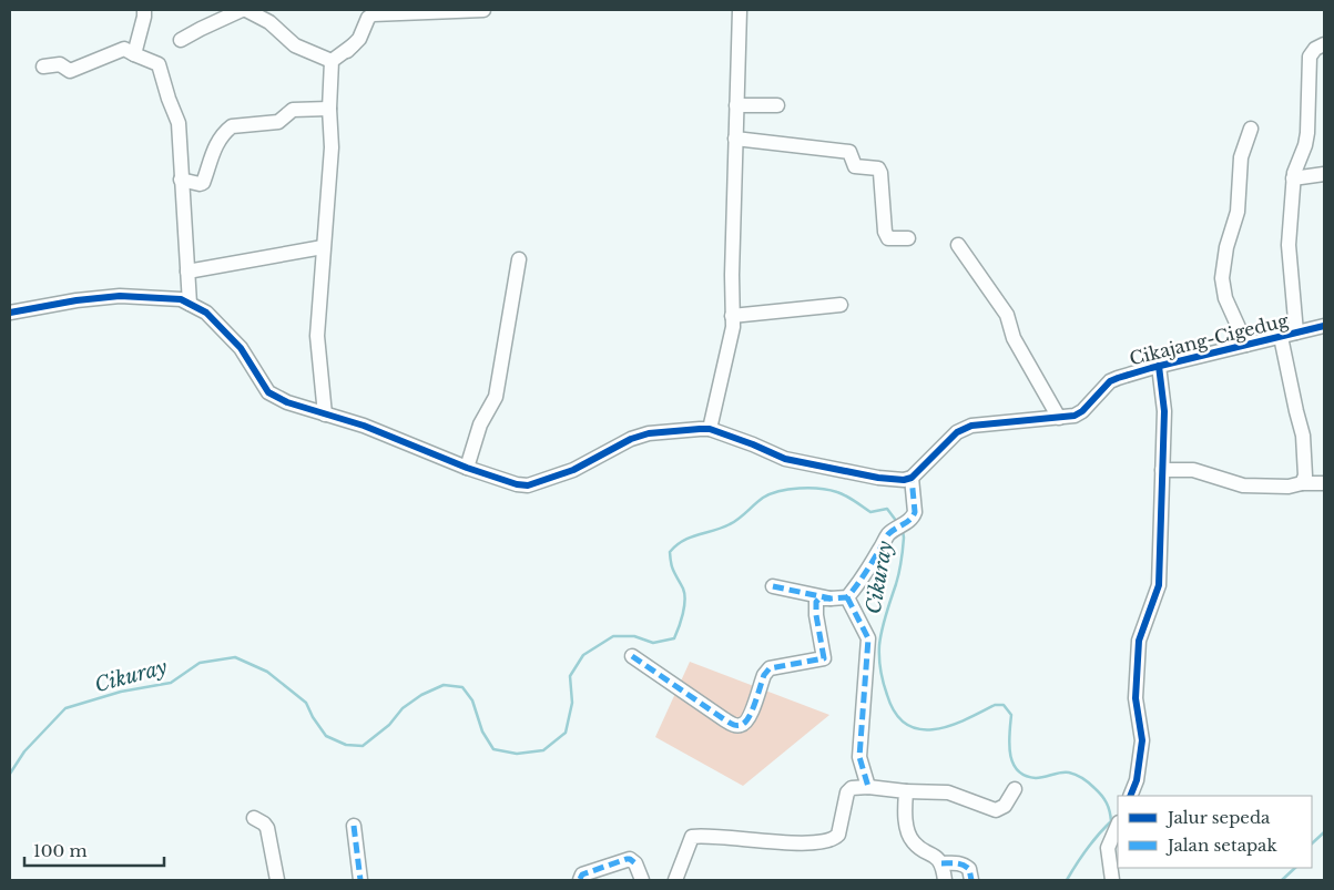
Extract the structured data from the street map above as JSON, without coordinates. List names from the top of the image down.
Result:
{
  "streets": {
    "street": ["Cikajang-Cigedug"]
  },
  "water": ["Cikuray"],
  "legend": ["Jalur sepeda", "Jalan setapak"],
  "scale_bar": "100 m"
}
